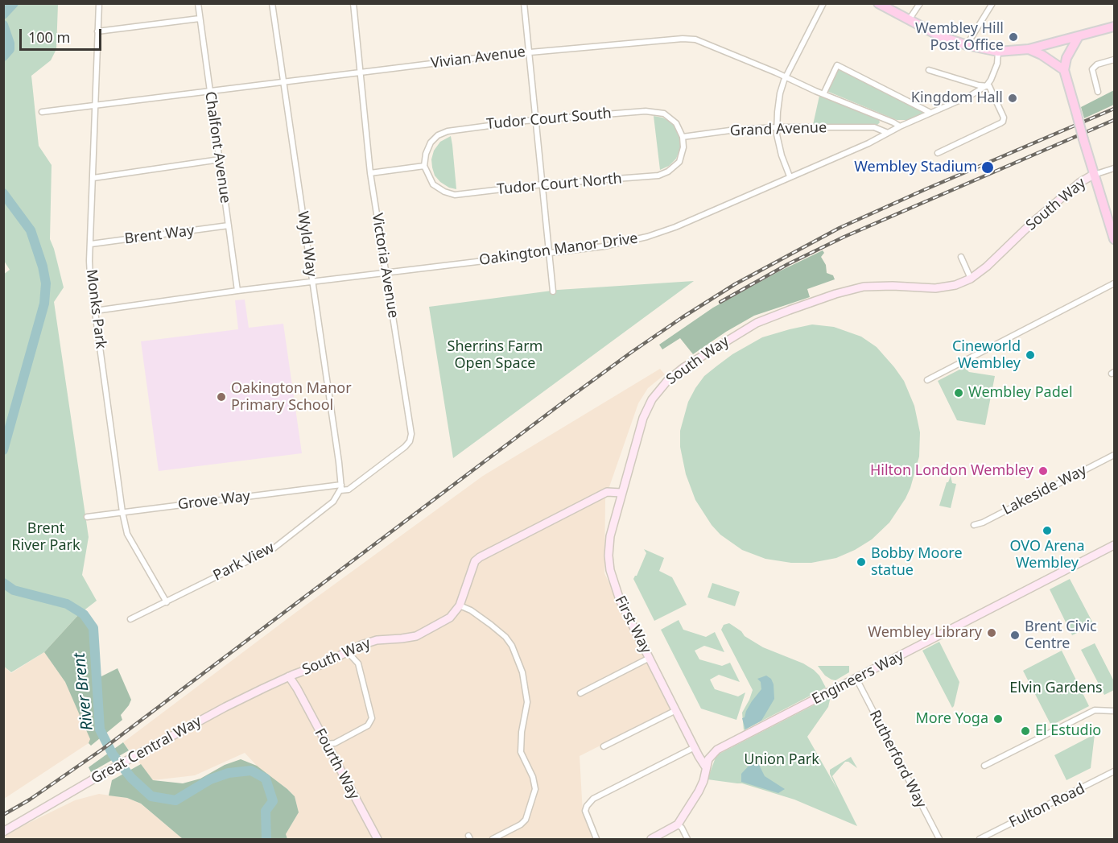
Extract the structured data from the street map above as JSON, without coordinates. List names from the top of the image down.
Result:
{
  "streets": {
    "main road": [
      "South Way",
      "First Way",
      "Engineers Way",
      "Great Central Way",
      "Fourth Way"
    ],
    "street": [
      "Vivian Avenue",
      "Tudor Court South",
      "Grand Avenue",
      "Chalfont Avenue",
      "Tudor Court North",
      "Brent Way",
      "Wyld Way",
      "Oakington Manor Drive",
      "Victoria Avenue",
      "Monks Park",
      "Lakeside Way",
      "Grove Way",
      "Park View",
      "Rutherford Way",
      "Fulton Road"
    ]
  },
  "crossings": [
    ["Vivian Avenue", "Chalfont Avenue"],
    ["Vivian Avenue", "Wyld Way"],
    ["Vivian Avenue", "Oakington Manor Drive"],
    ["Vivian Avenue", "Victoria Avenue"],
    ["Vivian Avenue", "Monks Park"],
    ["Tudor Court South", "Grand Avenue"],
    ["Tudor Court South", "Tudor Court North"],
    ["Grand Avenue", "Tudor Court North"],
    ["Grand Avenue", "Oakington Manor Drive"],
    ["Chalfont Avenue", "Brent Way"],
    ["Chalfont Avenue", "Oakington Manor Drive"],
    ["South Way", "First Way"],
    ["South Way", "Great Central Way"],
    ["South Way", "Fourth Way"],
    ["Brent Way", "Monks Park"],
    ["Wyld Way", "Oakington Manor Drive"],
    ["Wyld Way", "Victoria Avenue"],
    ["Wyld Way", "Grove Way"],
    ["Wyld Way", "Park View"],
    ["Oakington Manor Drive", "Victoria Avenue"],
    ["Oakington Manor Drive", "Monks Park"],
    ["Victoria Avenue", "Grove Way"],
    ["Victoria Avenue", "Park View"],
    ["Monks Park", "Grove Way"],
    ["Monks Park", "Park View"],
    ["Grove Way", "Park View"],
    ["Engineers Way", "Rutherford Way"]
  ],
  "water": ["River Brent"],
  "parks": [
    "Sherrins Farm Open Space",
    "Brent River Park",
    "Elvin Gardens",
    "Union Park"
  ],
  "places": [
    "Wembley Hill Post Office",
    "Kingdom Hall",
    "Wembley Stadium",
    "Cineworld Wembley",
    "Wembley Padel",
    "Oakington Manor Primary School",
    "Hilton London Wembley",
    "OVO Arena Wembley",
    "Bobby Moore statue",
    "Wembley Library",
    "Brent Civic Centre",
    "More Yoga",
    "El Estudio"
  ],
  "scale_bar": "100 m"
}
